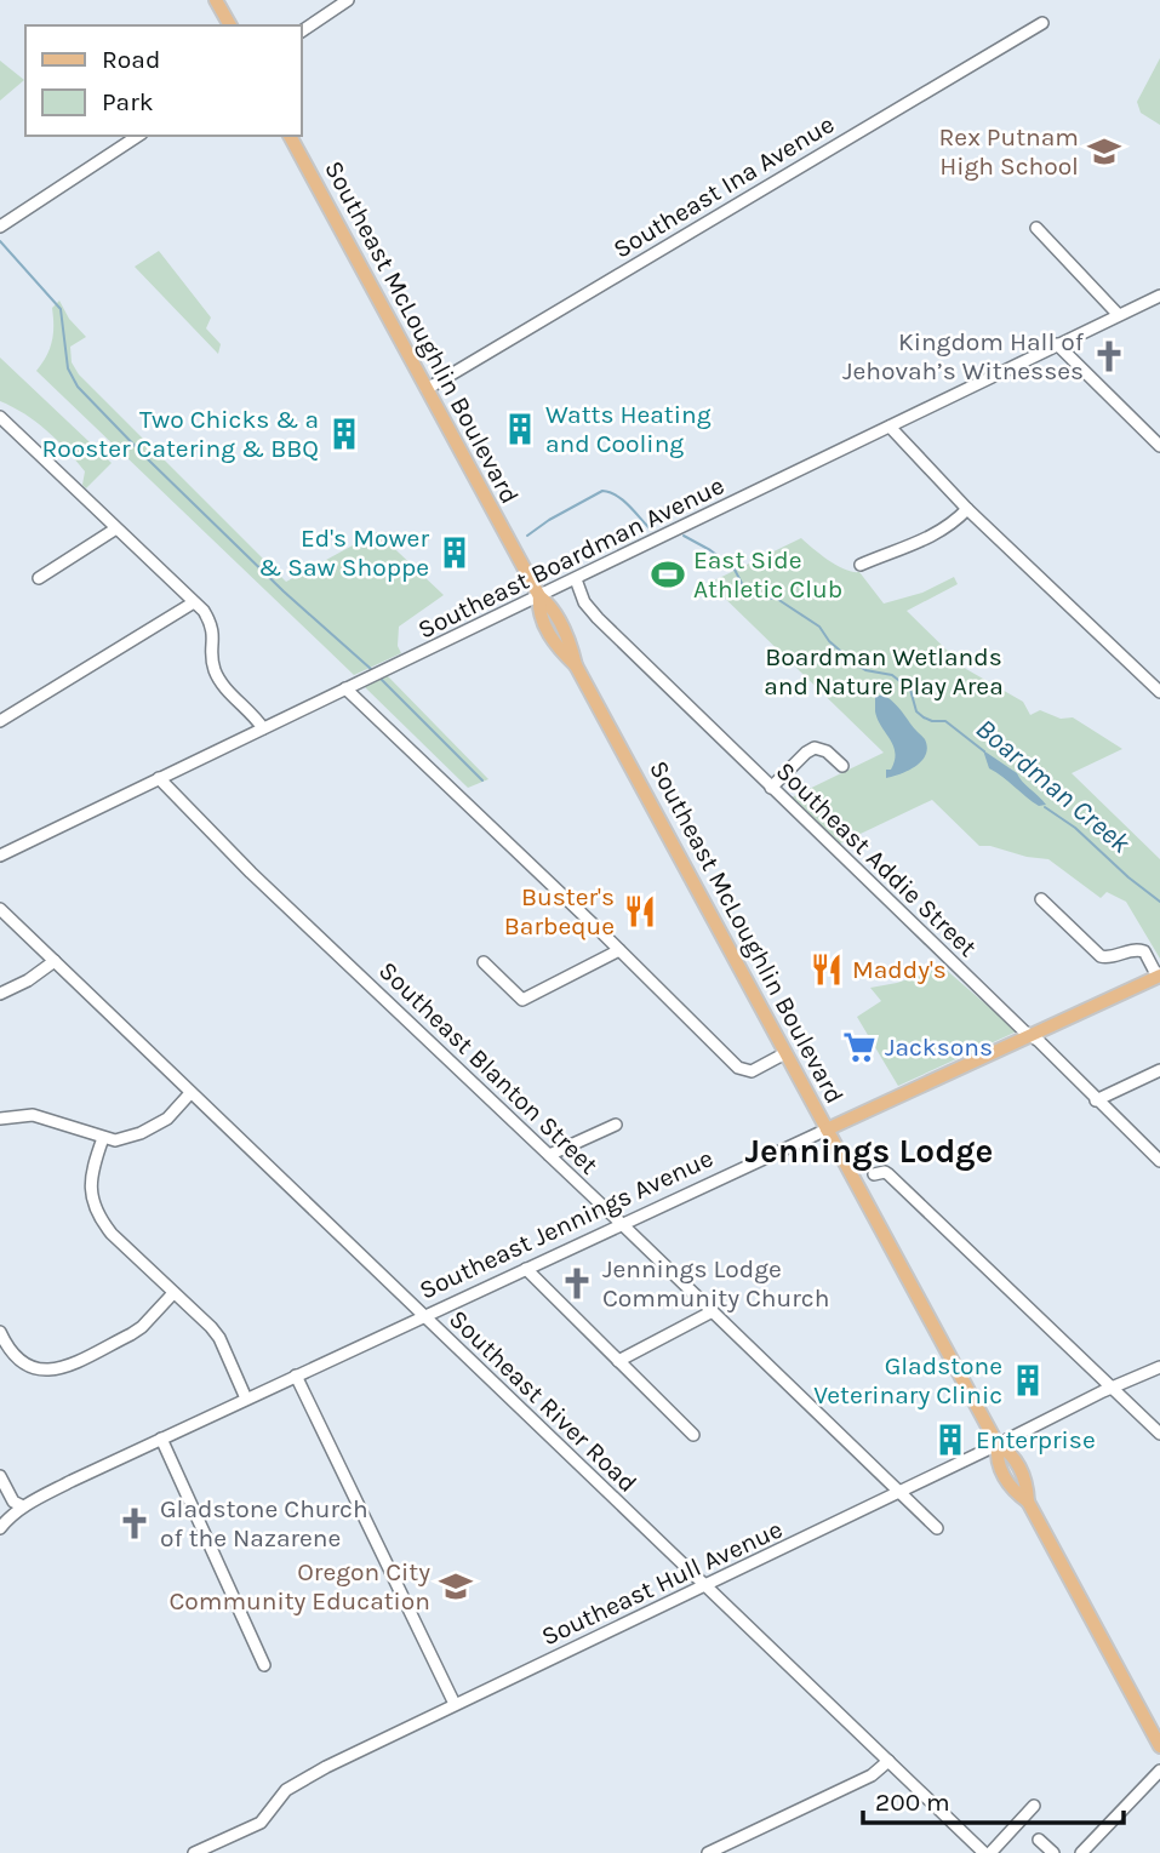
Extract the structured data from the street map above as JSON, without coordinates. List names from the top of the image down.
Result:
{
  "streets": {
    "main road": ["Southeast McLoughlin Boulevard", "Southeast Jennings Avenue"],
    "street": [
      "Southeast Ina Avenue",
      "Southeast Boardman Avenue",
      "Southeast Addie Street",
      "Southeast Blanton Street",
      "Southeast River Road",
      "Southeast Hull Avenue"
    ]
  },
  "crossings": [
    ["Southeast Ina Avenue", "Southeast McLoughlin Boulevard"],
    ["Southeast McLoughlin Boulevard", "Southeast Boardman Avenue"],
    ["Southeast McLoughlin Boulevard", "Southeast Jennings Avenue"],
    ["Southeast McLoughlin Boulevard", "Southeast Hull Avenue"],
    ["Southeast Boardman Avenue", "Southeast Addie Street"],
    ["Southeast Boardman Avenue", "Southeast Blanton Street"],
    ["Southeast Addie Street", "Southeast Jennings Avenue"],
    ["Southeast Blanton Street", "Southeast Jennings Avenue"],
    ["Southeast Blanton Street", "Southeast Hull Avenue"],
    ["Southeast Jennings Avenue", "Southeast River Road"],
    ["Southeast River Road", "Southeast Hull Avenue"]
  ],
  "districts": ["Jennings Lodge"],
  "water": ["Boardman Creek"],
  "parks": ["Boardman Wetlands and Nature Play Area"],
  "places": {
    "school or university": ["Rex Putnam High School", "Oregon City Community Education"],
    "church": ["Kingdom Hall of Jehovah’s Witnesses", "Jennings Lodge Community Church", "Gladstone Church of the Nazarene"],
    "building": [
      "Watts Heating and Cooling",
      "Two Chicks & a Rooster Catering & BBQ",
      "Ed's Mower & Saw Shoppe",
      "Gladstone Veterinary Clinic",
      "Enterprise"
    ],
    "sports": ["East Side Athletic Club"],
    "restaurant": ["Buster's Barbeque", "Maddy's"],
    "supermarket": ["Jacksons"]
  },
  "legend": ["Road", "Park"],
  "scale_bar": "200 m"
}
